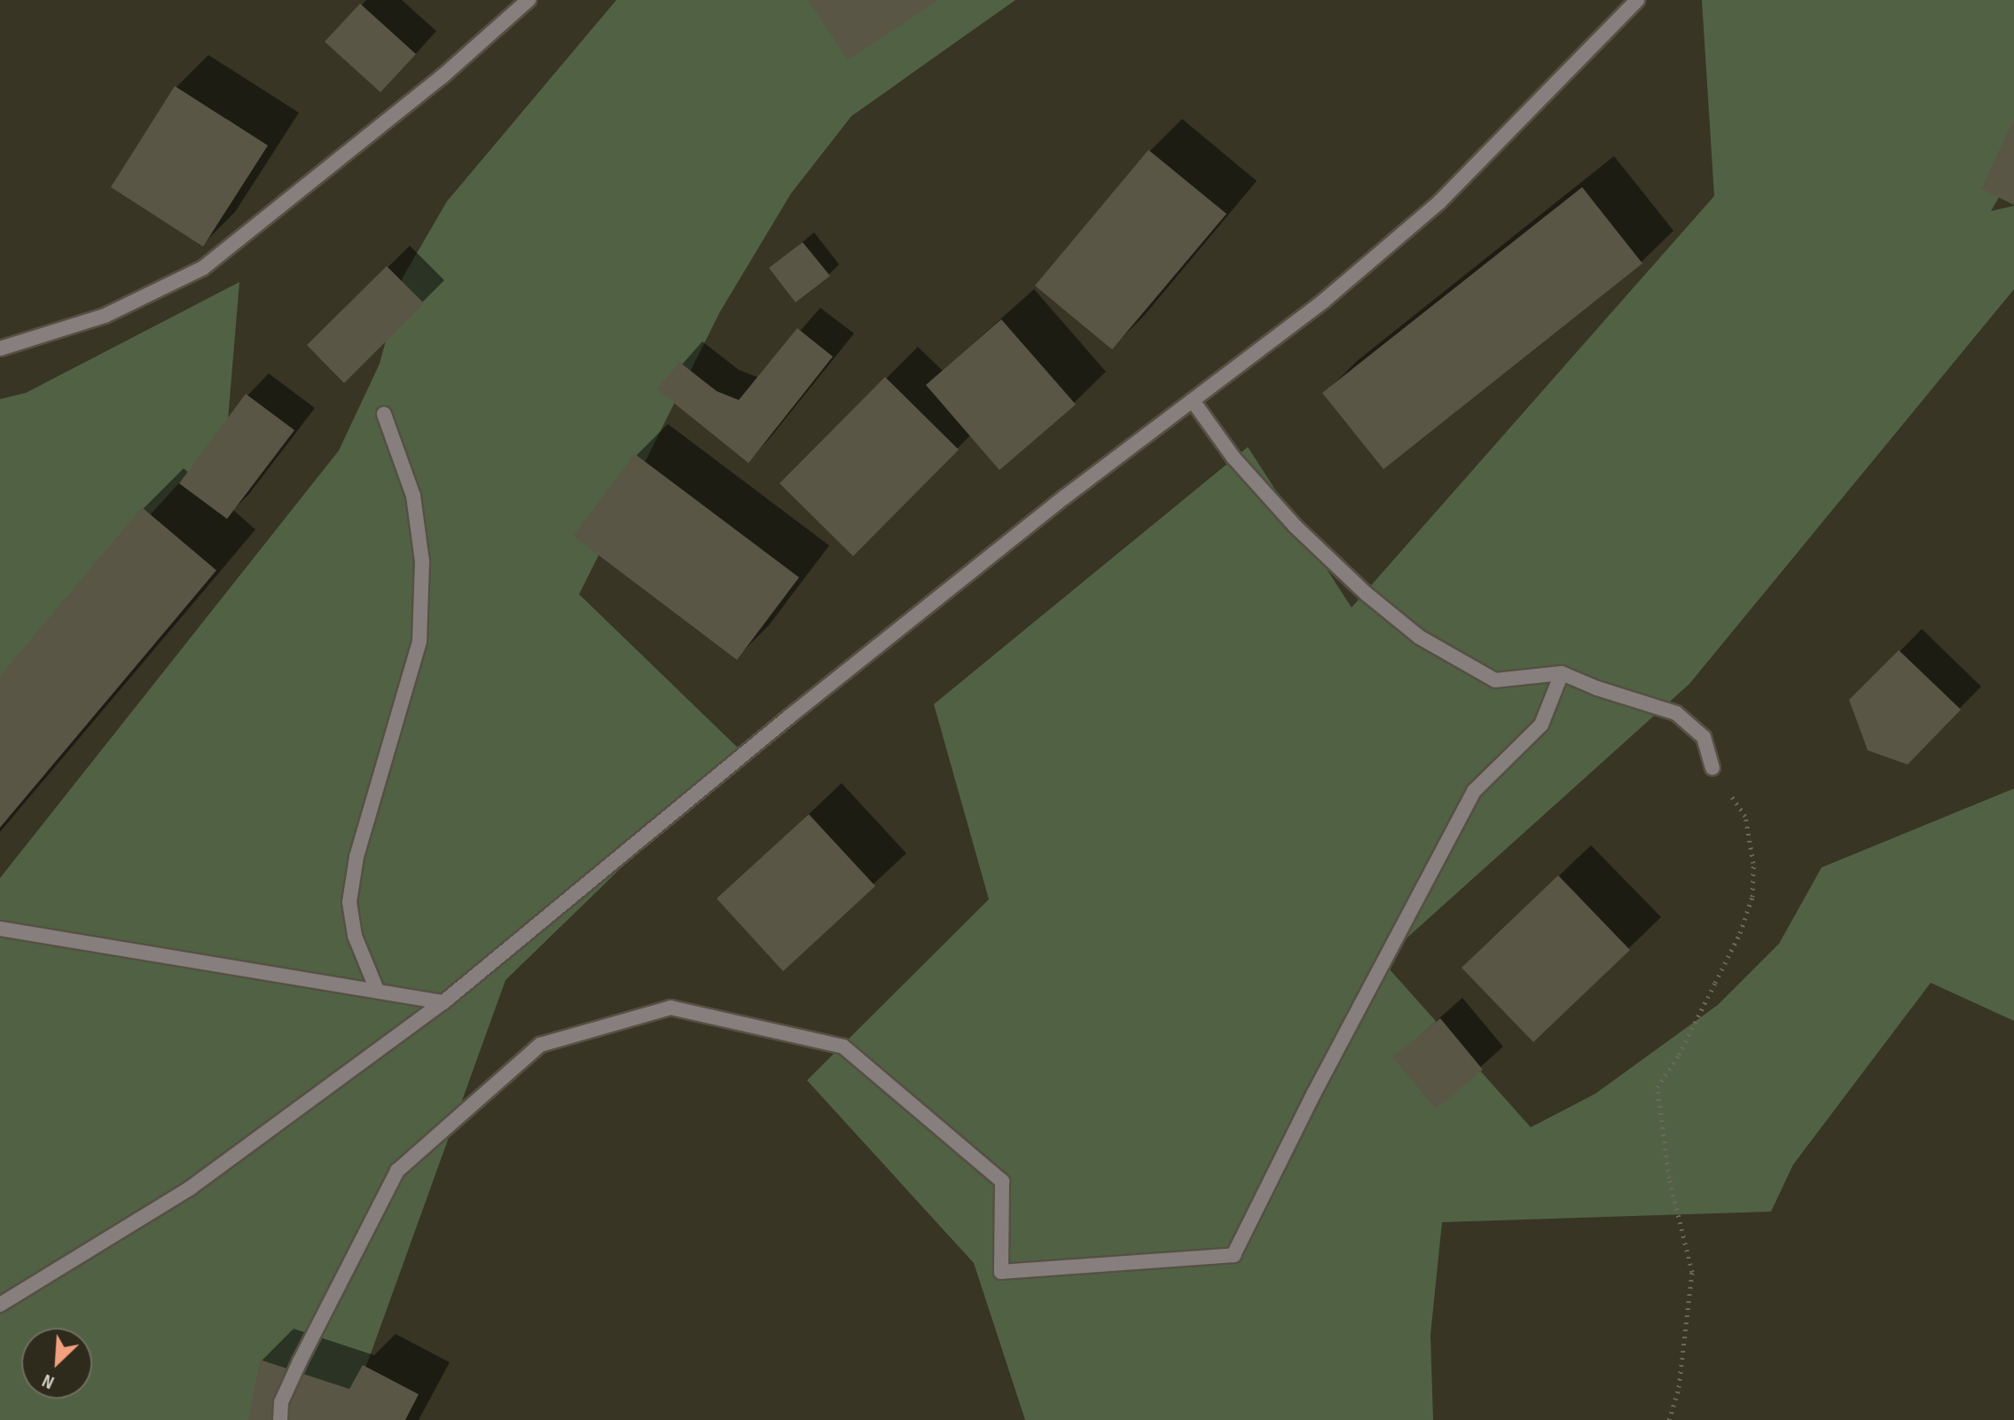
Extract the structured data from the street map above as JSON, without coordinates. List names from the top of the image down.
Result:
{
  "north": "bottom left"
}
